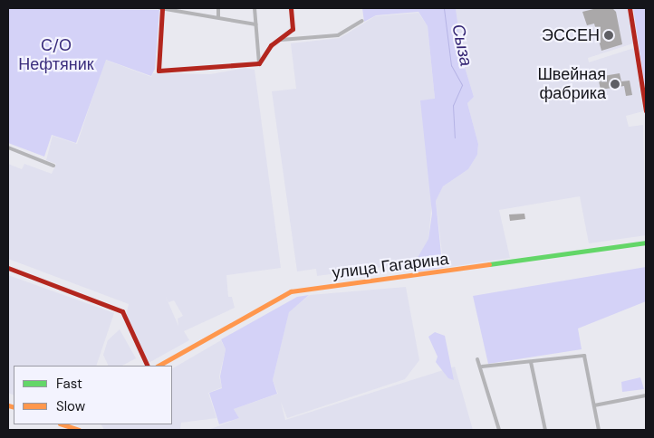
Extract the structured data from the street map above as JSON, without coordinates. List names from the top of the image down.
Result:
{
  "streets": {
    "street": ["улица Гагарина"]
  },
  "water": ["Сыза"],
  "parks": ["С/О Нефтяник"],
  "places": ["ЭССЕН", "Швейная фабрика"],
  "legend": ["Fast", "Slow"]
}
